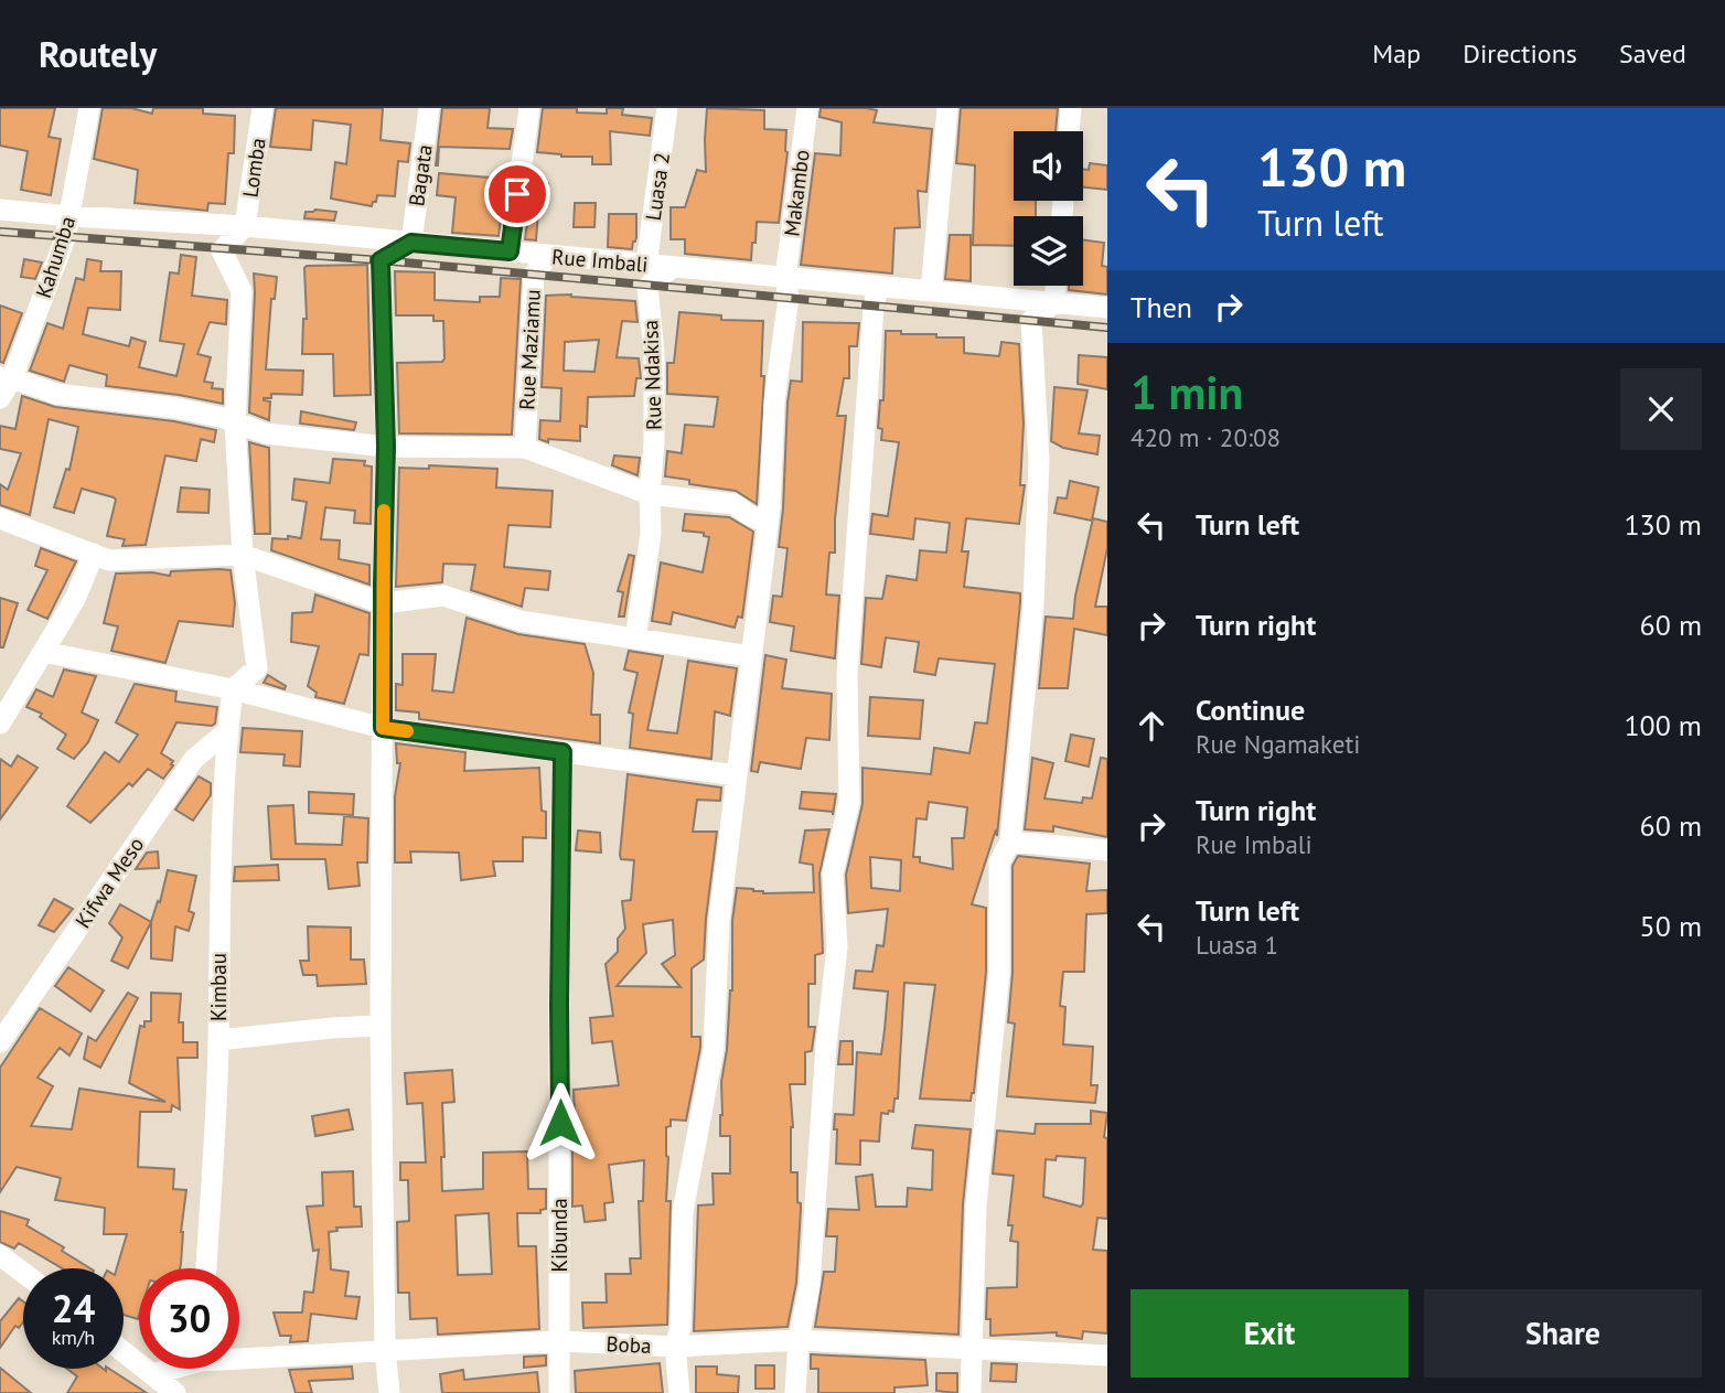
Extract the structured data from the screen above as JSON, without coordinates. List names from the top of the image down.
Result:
{
  "streets": {
    "street": [
      "Lomba",
      "Bagata",
      "Luasa 2",
      "Makambo",
      "Kahumba",
      "Rue Imbali",
      "Rue Maziamu",
      "Rue Ndakisa",
      "Kifwa Meso",
      "Kimbau",
      "Kibunda",
      "Boba"
    ]
  },
  "crossings": [
    ["Lomba", "Rue Imbali"],
    ["Bagata", "Rue Imbali"],
    ["Luasa 2", "Rue Imbali"],
    ["Makambo", "Rue Imbali"],
    ["Makambo", "Boba"],
    ["Kahumba", "Rue Imbali"],
    ["Rue Imbali", "Rue Maziamu"],
    ["Rue Imbali", "Rue Ndakisa"],
    ["Kifwa Meso", "Kimbau"],
    ["Kibunda", "Boba"]
  ],
  "page": {
    "header": "Routely",
    "nav": ["Map", "Directions", "Saved"],
    "turn": ["130 m", "Turn left"],
    "then": "Then",
    "heading": ["1 min", "420 m · 20:08"],
    "list": [
      {
        "name": "Turn left",
        "value": "130 m"
      },
      {
        "name": "Turn right",
        "value": "60 m"
      },
      {
        "name": "Continue",
        "note": "Rue Ngamaketi",
        "value": "100 m"
      },
      {
        "name": "Turn right",
        "note": "Rue Imbali",
        "value": "60 m"
      },
      {
        "name": "Turn left",
        "note": "Luasa 1",
        "value": "50 m"
      }
    ],
    "speed": "24 km/h",
    "limit": "30",
    "buttons": ["Exit", "Share"]
  }
}
